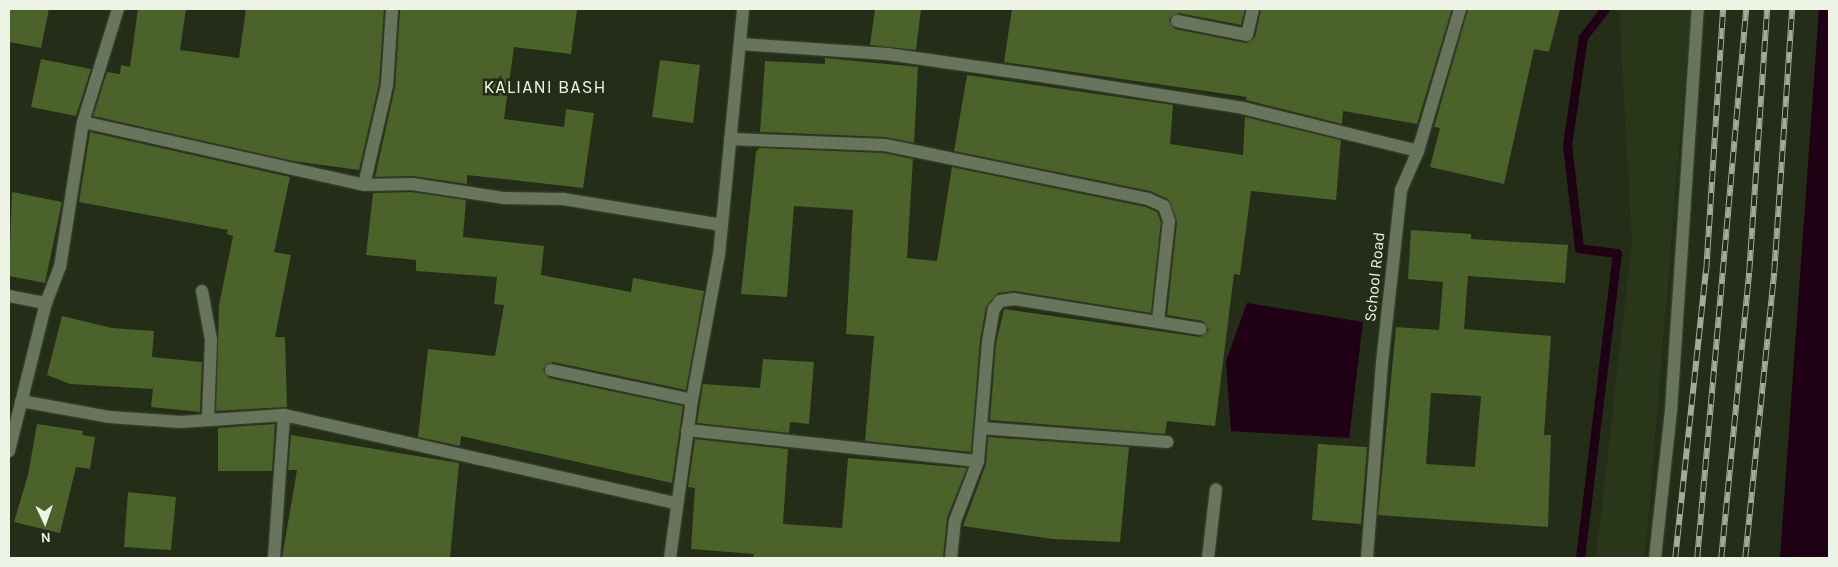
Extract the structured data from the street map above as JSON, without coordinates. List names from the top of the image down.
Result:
{
  "streets": {
    "street": ["School Road"]
  },
  "districts": ["KALIANI BASH"],
  "north": "bottom"
}
